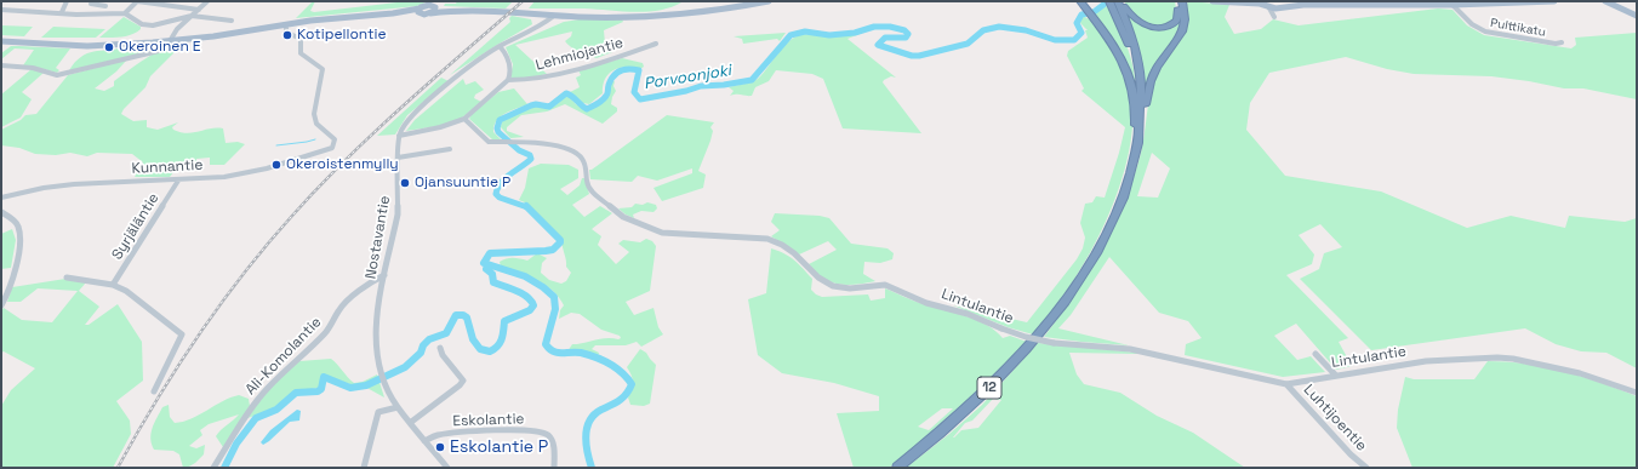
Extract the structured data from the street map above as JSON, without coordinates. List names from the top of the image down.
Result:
{
  "streets": {
    "highway": ["12"],
    "street": [
      "Pulttikatu",
      "Lehmiojantie",
      "Kunnantie",
      "Syrjäläntie",
      "Nostavantie",
      "Lintulantie",
      "Ali-Komolantie",
      "Luhtijoentie",
      "Eskolantie"
    ]
  },
  "crossings": [
    ["Kunnantie", "Syrjäläntie"],
    ["Nostavantie", "Ali-Komolantie"],
    ["Nostavantie", "Eskolantie"],
    ["Lintulantie", "Luhtijoentie"]
  ],
  "water": ["Porvoonjoki"],
  "places": [
    "Kotipellontie",
    "Okeroinen E",
    "Okeroistenmylly",
    "Ojansuuntie P",
    "Eskolantie P"
  ]
}
